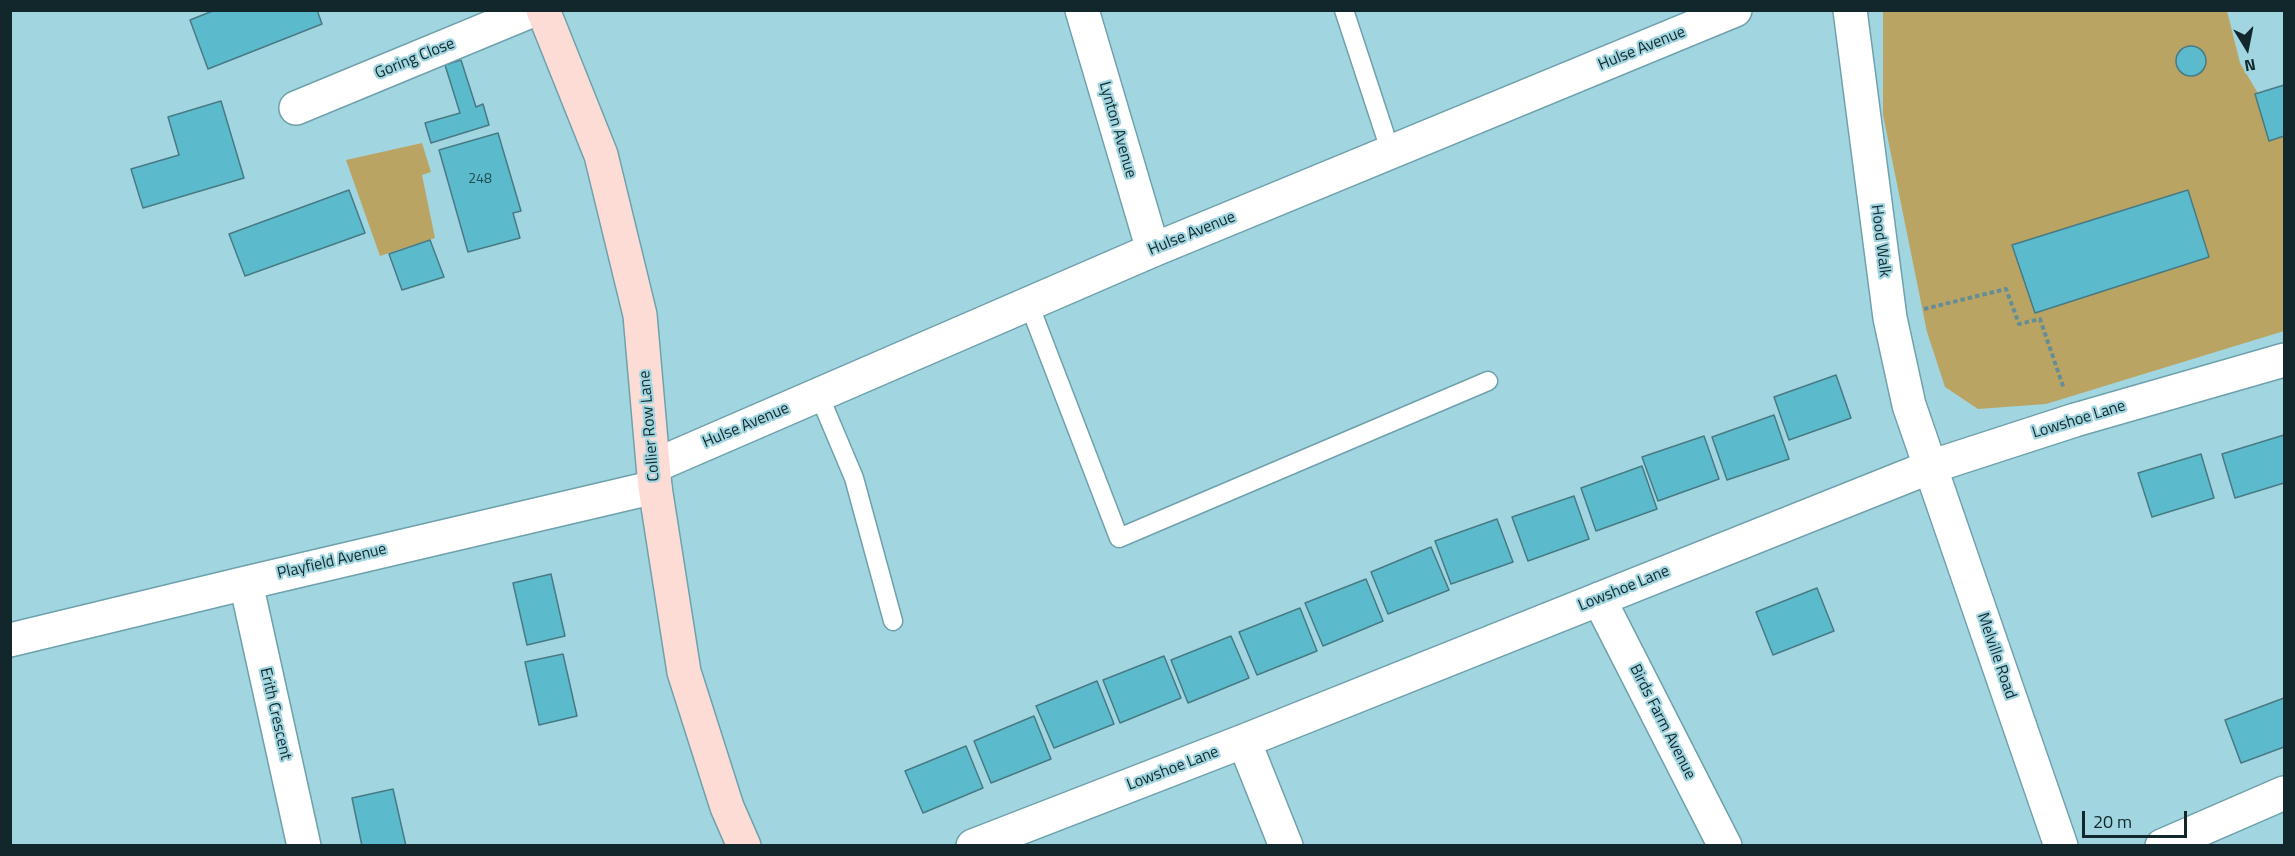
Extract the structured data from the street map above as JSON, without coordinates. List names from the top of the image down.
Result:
{
  "streets": {
    "main road": ["Collier Row Lane"],
    "street": [
      "Hulse Avenue",
      "Goring Close",
      "Lynton Avenue",
      "Hood Walk",
      "Lowshoe Lane",
      "Playfield Avenue",
      "Melville Road",
      "Erith Crescent",
      "Birds Farm Avenue"
    ]
  },
  "crossings": [
    ["Hulse Avenue", "Lynton Avenue"],
    ["Hulse Avenue", "Collier Row Lane"],
    ["Hulse Avenue", "Playfield Avenue"],
    ["Hood Walk", "Lowshoe Lane"],
    ["Hood Walk", "Melville Road"],
    ["Lowshoe Lane", "Melville Road"],
    ["Lowshoe Lane", "Birds Farm Avenue"],
    ["Collier Row Lane", "Playfield Avenue"],
    ["Playfield Avenue", "Erith Crescent"]
  ],
  "house_numbers": ["248"],
  "scale_bar": "20 m",
  "north": "bottom"
}
